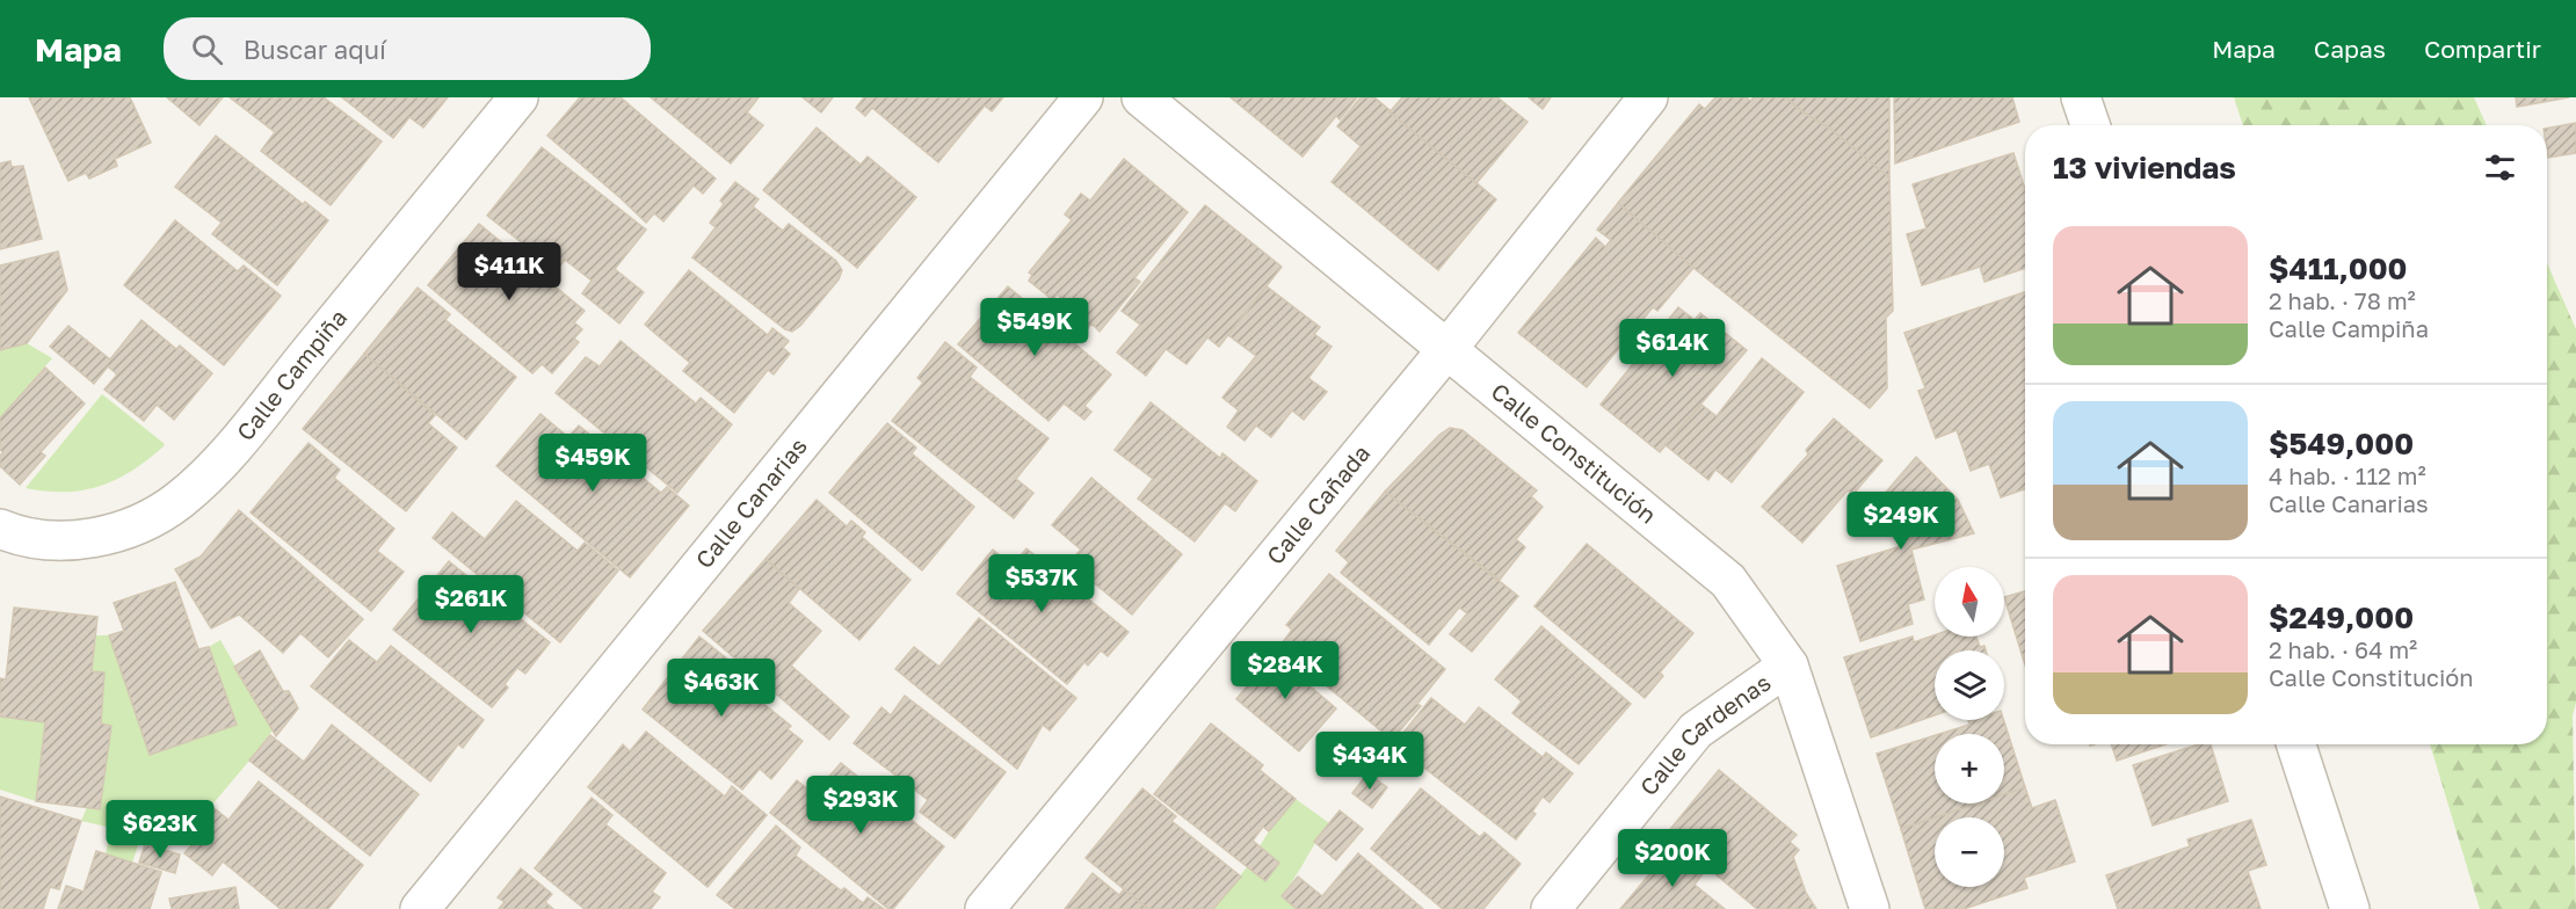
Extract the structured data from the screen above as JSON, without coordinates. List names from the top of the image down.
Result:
{
  "streets": {
    "street": [
      "Calle Campiña",
      "Calle Constitución",
      "Calle Canarias",
      "Calle Cañada",
      "Calle Cardenas"
    ]
  },
  "crossings": [
    ["Calle Constitución", "Calle Cañada"],
    ["Calle Constitución", "Calle Cardenas"]
  ],
  "north": "top",
  "page": {
    "header": "Mapa",
    "search": "Buscar aquí",
    "nav": ["Mapa", "Capas", "Compartir"],
    "heading": "13 viviendas",
    "list": [
      {
        "name": "$411,000",
        "note": "2 hab. · 78 m² · Calle Campiña"
      },
      {
        "name": "$549,000",
        "note": "4 hab. · 112 m² · Calle Canarias"
      },
      {
        "name": "$249,000",
        "note": "2 hab. · 64 m² · Calle Constitución"
      }
    ],
    "price": [
      "$411K",
      "$549K",
      "$614K",
      "$459K",
      "$249K",
      "$537K",
      "$261K",
      "$284K",
      "$463K",
      "$434K",
      "$293K",
      "$623K",
      "$200K"
    ],
    "map_buttons": ["+", "−"]
  }
}
